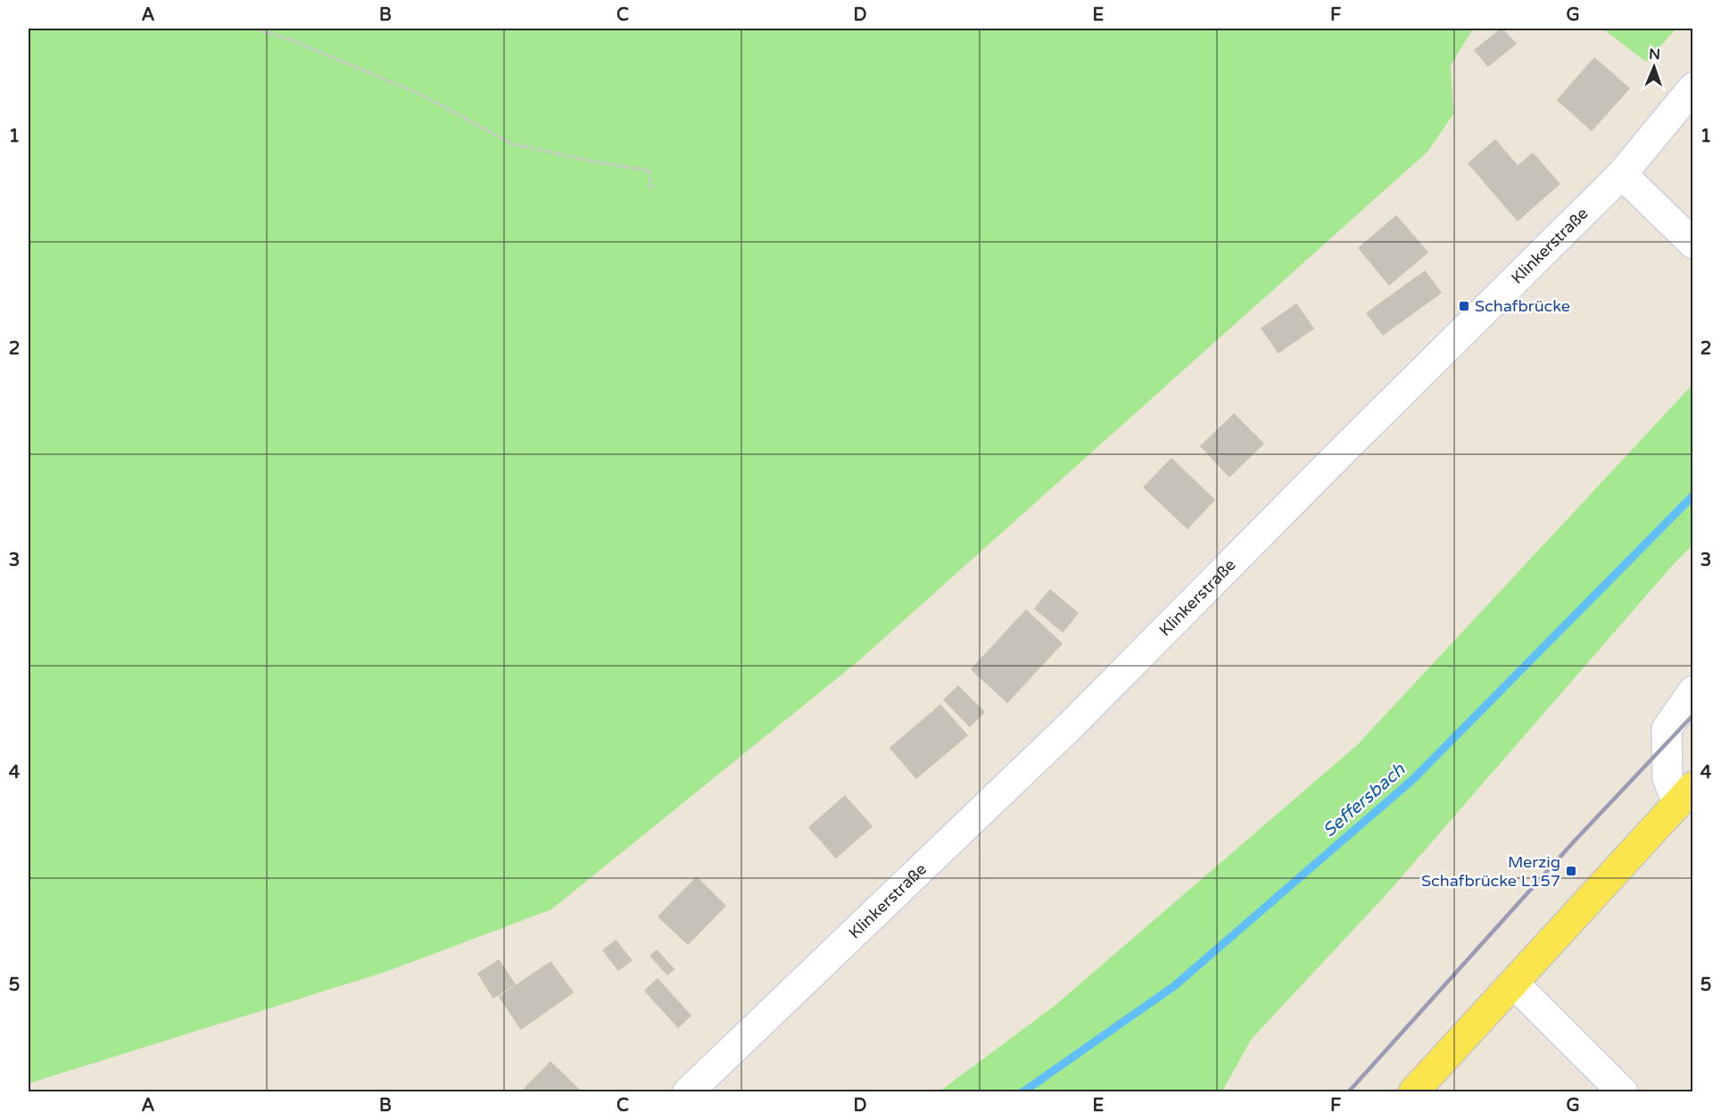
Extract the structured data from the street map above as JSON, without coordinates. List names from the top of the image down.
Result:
{
  "streets": {
    "street": ["Klinkerstraße"]
  },
  "water": ["Seffersbach"],
  "places": {
    "transit": ["Schafbrücke", "Merzig Schafbrücke L157"]
  },
  "north": "top",
  "grid": {
    "columns": [
      "A",
      "B",
      "C",
      "D",
      "E",
      "F",
      "G"
    ],
    "rows": [
      "1",
      "2",
      "3",
      "4",
      "5"
    ]
  }
}
